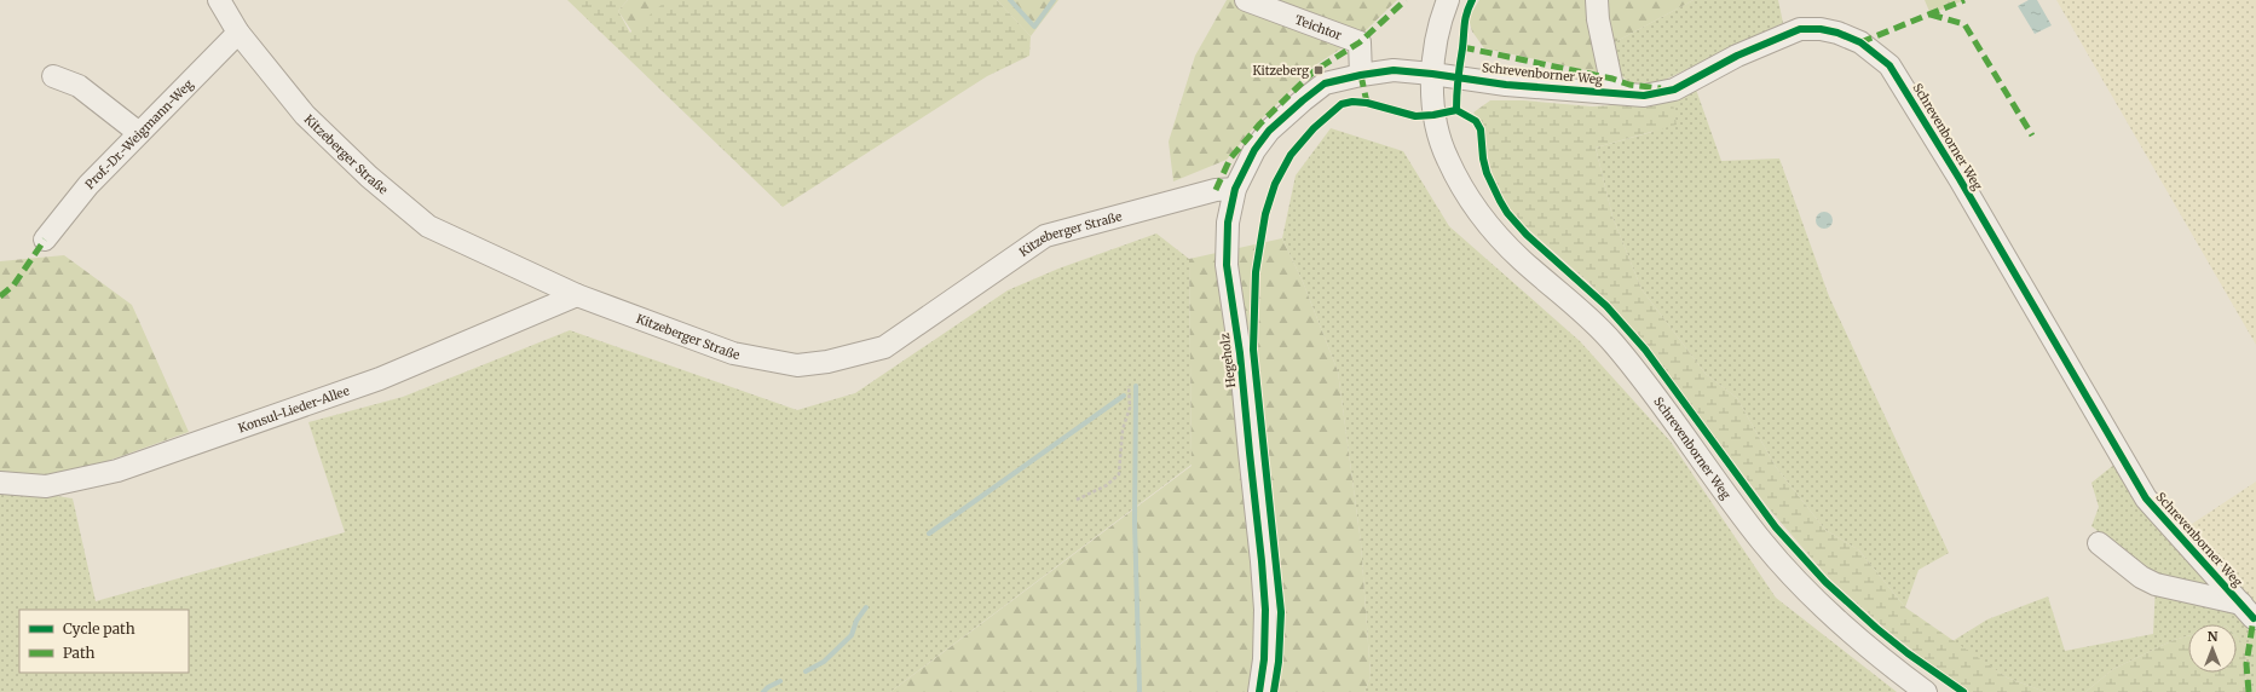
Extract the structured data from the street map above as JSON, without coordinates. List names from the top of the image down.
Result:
{
  "streets": {
    "street": [
      "Teichtor",
      "Schrevenborner Weg",
      "Prof.-Dr.-Weigmann-Weg",
      "Kitzeberger Straße",
      "Hegeholz",
      "Konsul-Lieder-Allee"
    ]
  },
  "crossings": [
    ["Teichtor", "Hegeholz"],
    ["Schrevenborner Weg", "Hegeholz"],
    ["Prof.-Dr.-Weigmann-Weg", "Kitzeberger Straße"],
    ["Kitzeberger Straße", "Hegeholz"],
    ["Kitzeberger Straße", "Konsul-Lieder-Allee"]
  ],
  "places": {
    "transit": ["Kitzeberg"]
  },
  "legend": ["Cycle path", "Path"],
  "north": "top"
}
